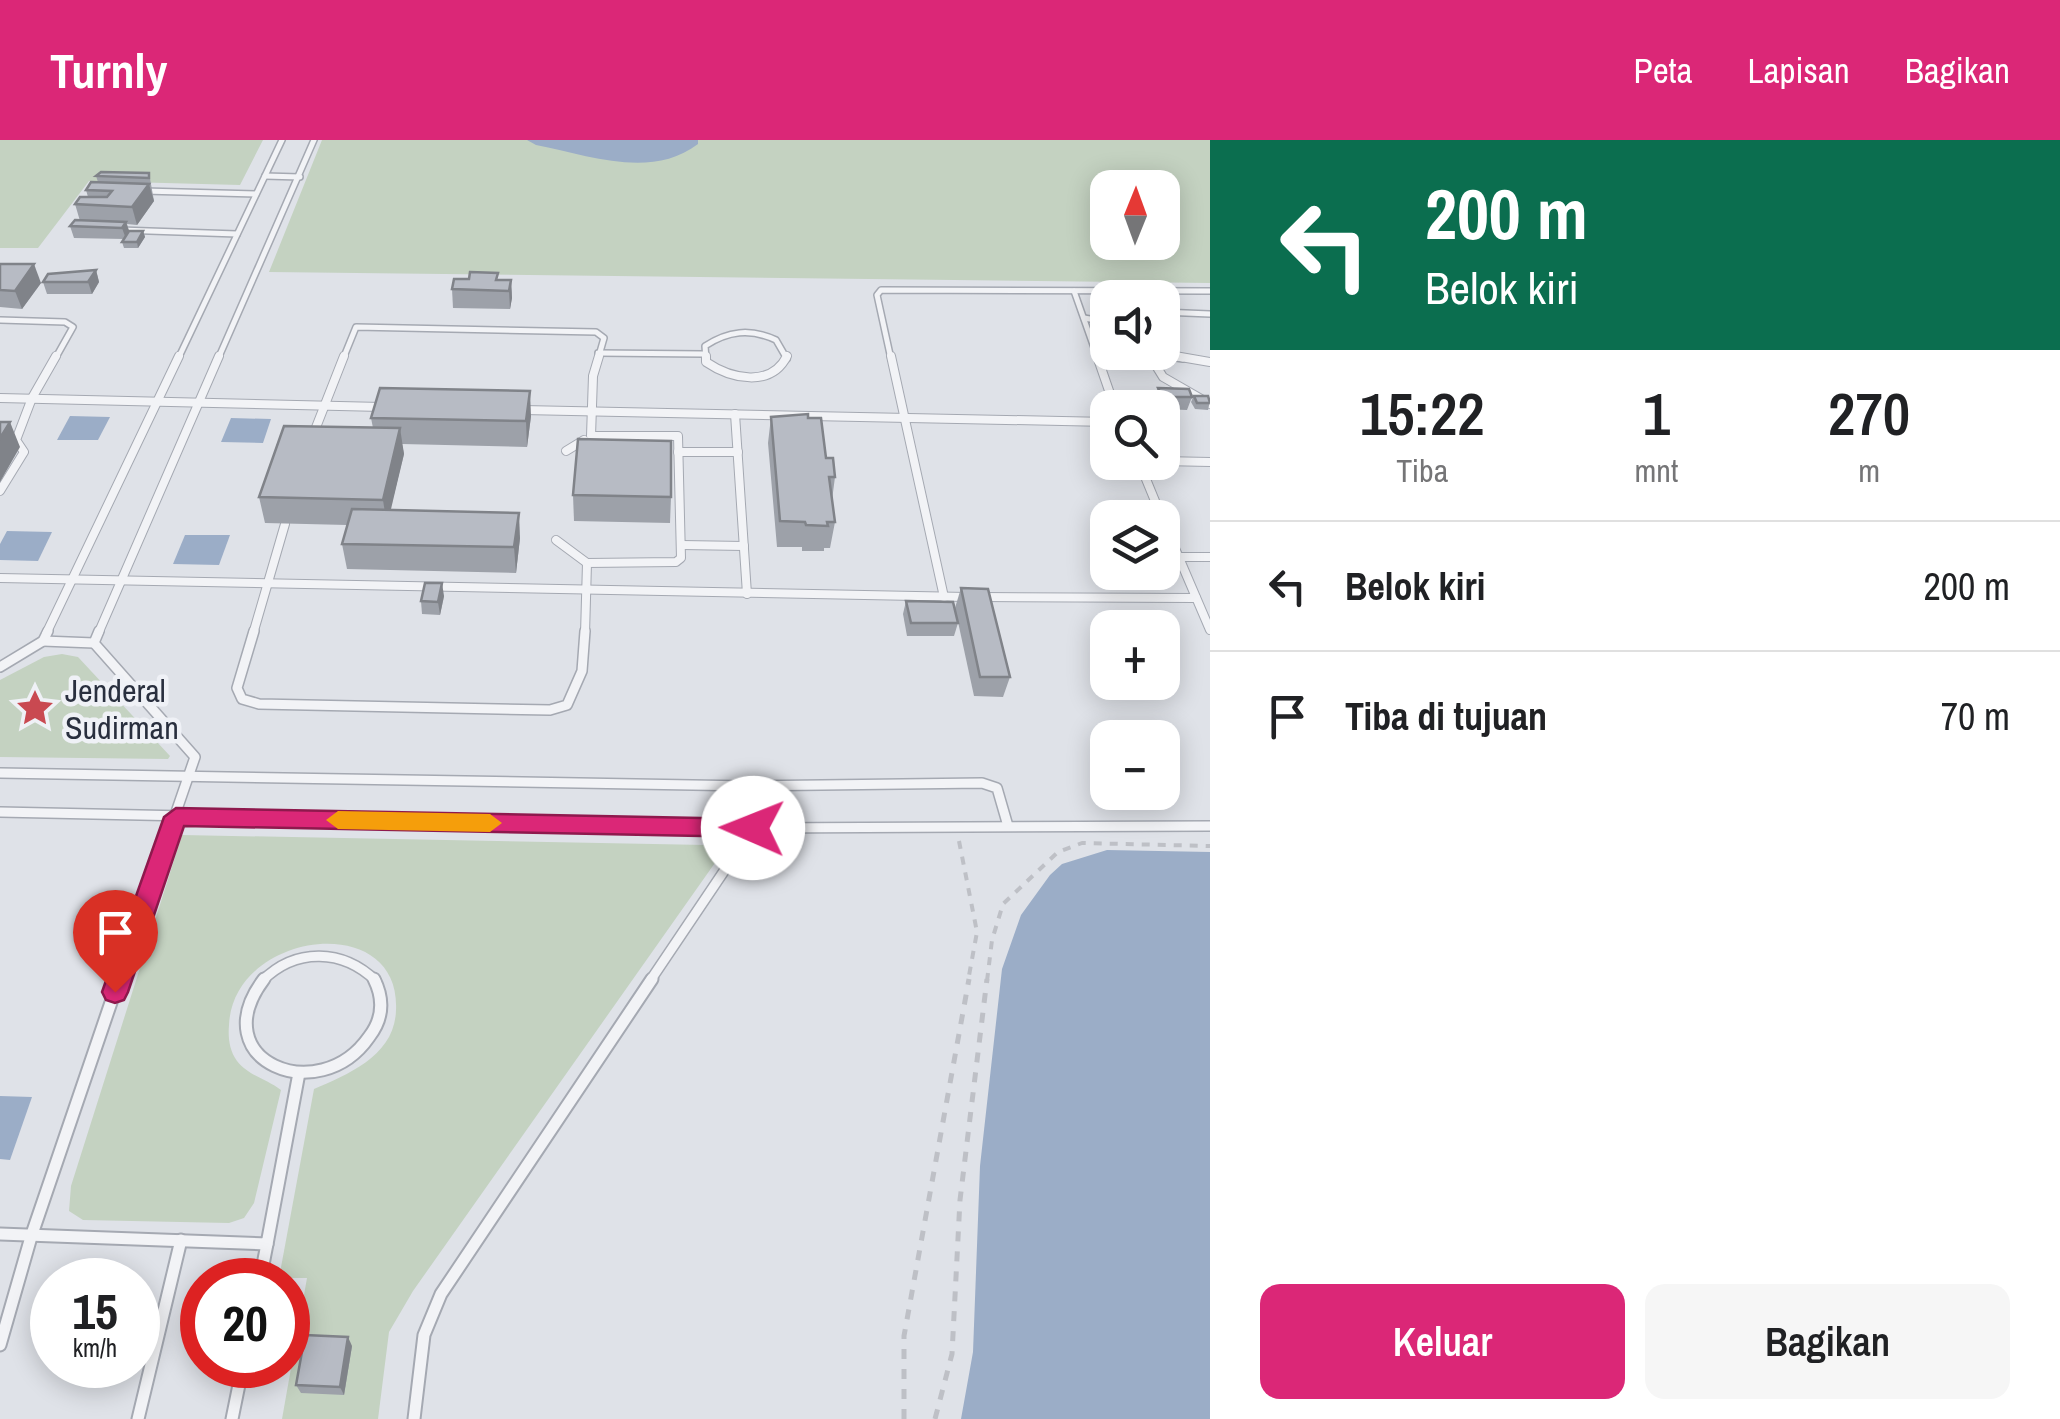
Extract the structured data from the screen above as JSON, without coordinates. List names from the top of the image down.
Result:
{
  "places": {
    "place": ["Jenderal Sudirman"]
  },
  "north": "top",
  "page": {
    "header": "Turnly",
    "nav": ["Peta", "Lapisan", "Bagikan"],
    "turn": ["200 m", "Belok kiri"],
    "map_buttons": ["+", "−"],
    "eta": [
      "15:22",
      "Tiba",
      "1",
      "mnt",
      "270",
      "m"
    ],
    "list": [
      {
        "name": "Belok kiri",
        "value": "200 m"
      },
      {
        "name": "Tiba di tujuan",
        "value": "70 m"
      }
    ],
    "speed": "15 km/h",
    "limit": "20",
    "buttons": ["Keluar", "Bagikan"]
  }
}
